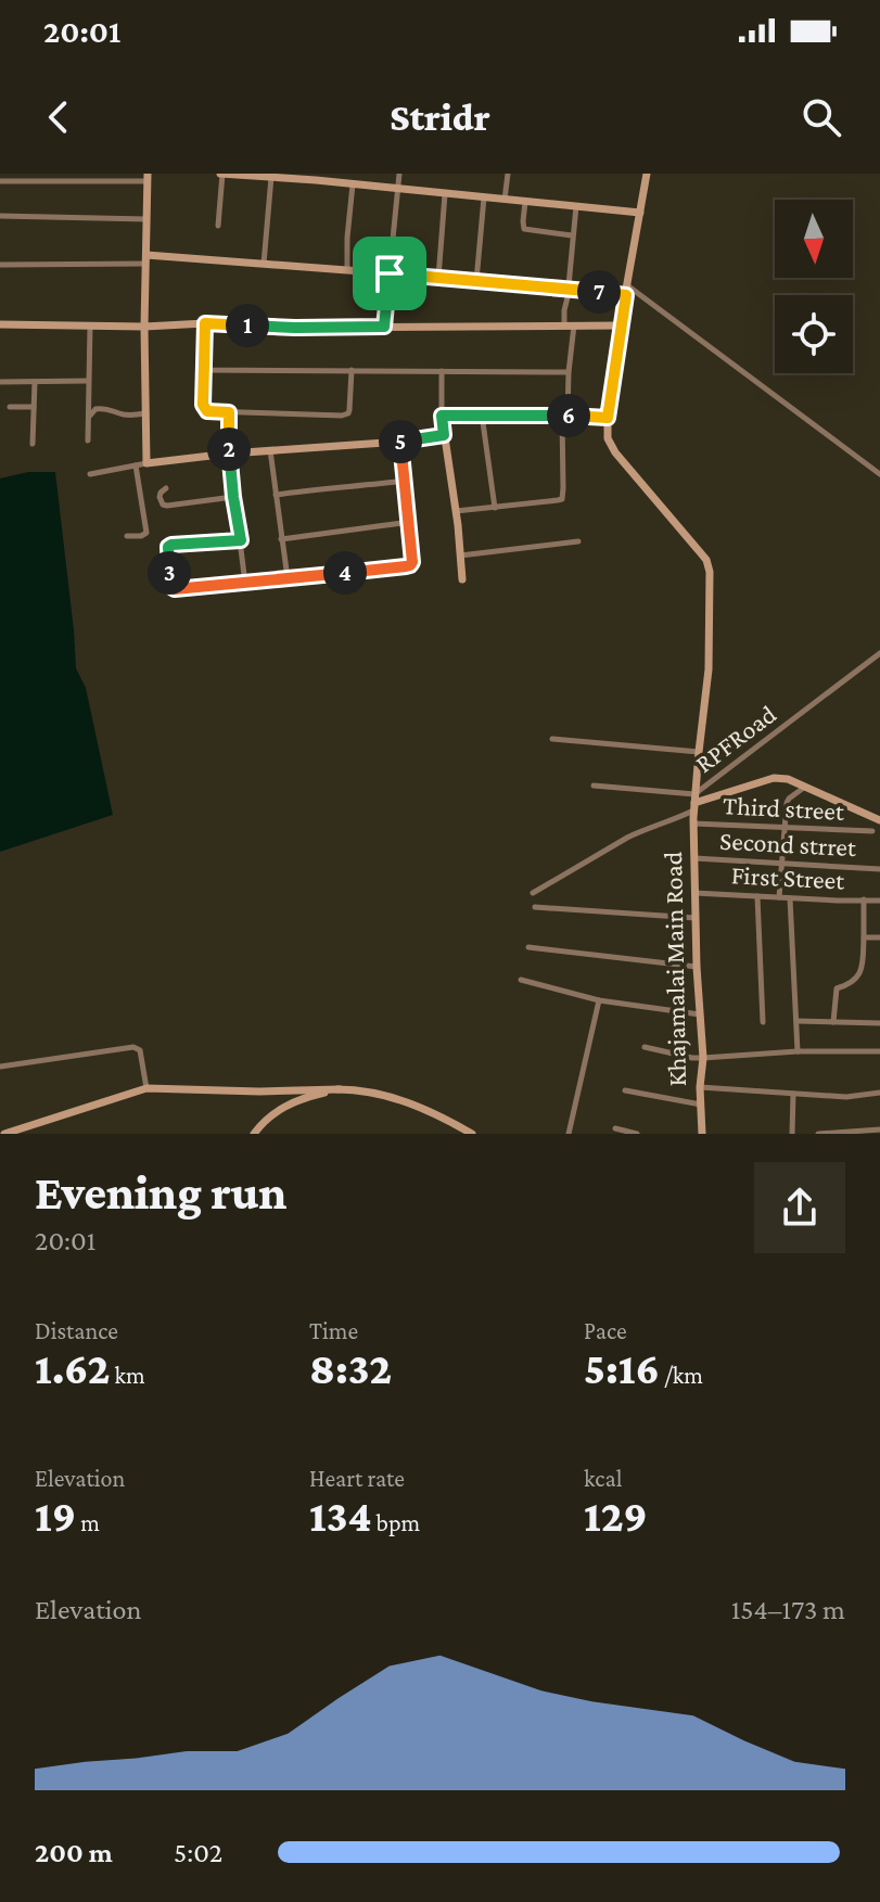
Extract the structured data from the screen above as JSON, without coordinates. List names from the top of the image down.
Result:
{
  "streets": {
    "street": [
      "RPFRoad",
      "Third street",
      "Second strret",
      "First Street",
      "Khajamalai Main Road"
    ]
  },
  "crossings": [
    ["RPFRoad", "Khajamalai Main Road"],
    ["Third street", "Khajamalai Main Road"],
    ["Second strret", "Khajamalai Main Road"],
    ["First Street", "Khajamalai Main Road"]
  ],
  "north": "bottom",
  "page": {
    "status": "20:01",
    "header": "Stridr",
    "pins": [
      "7",
      "1",
      "6",
      "5",
      "2",
      "3",
      "4"
    ],
    "heading": ["Evening run", "20:01"],
    "stats": [
      ["Distance", "1.62 km"],
      ["Time", "8:32"],
      ["Pace", "5:16 /km"],
      ["Elevation", "19 m"],
      ["Heart rate", "134 bpm"],
      ["kcal", "129"]
    ],
    "chart": ["Elevation", "154–173 m"],
    "list": [
      {
        "name": "200 m",
        "note": "5:02"
      }
    ]
  }
}
